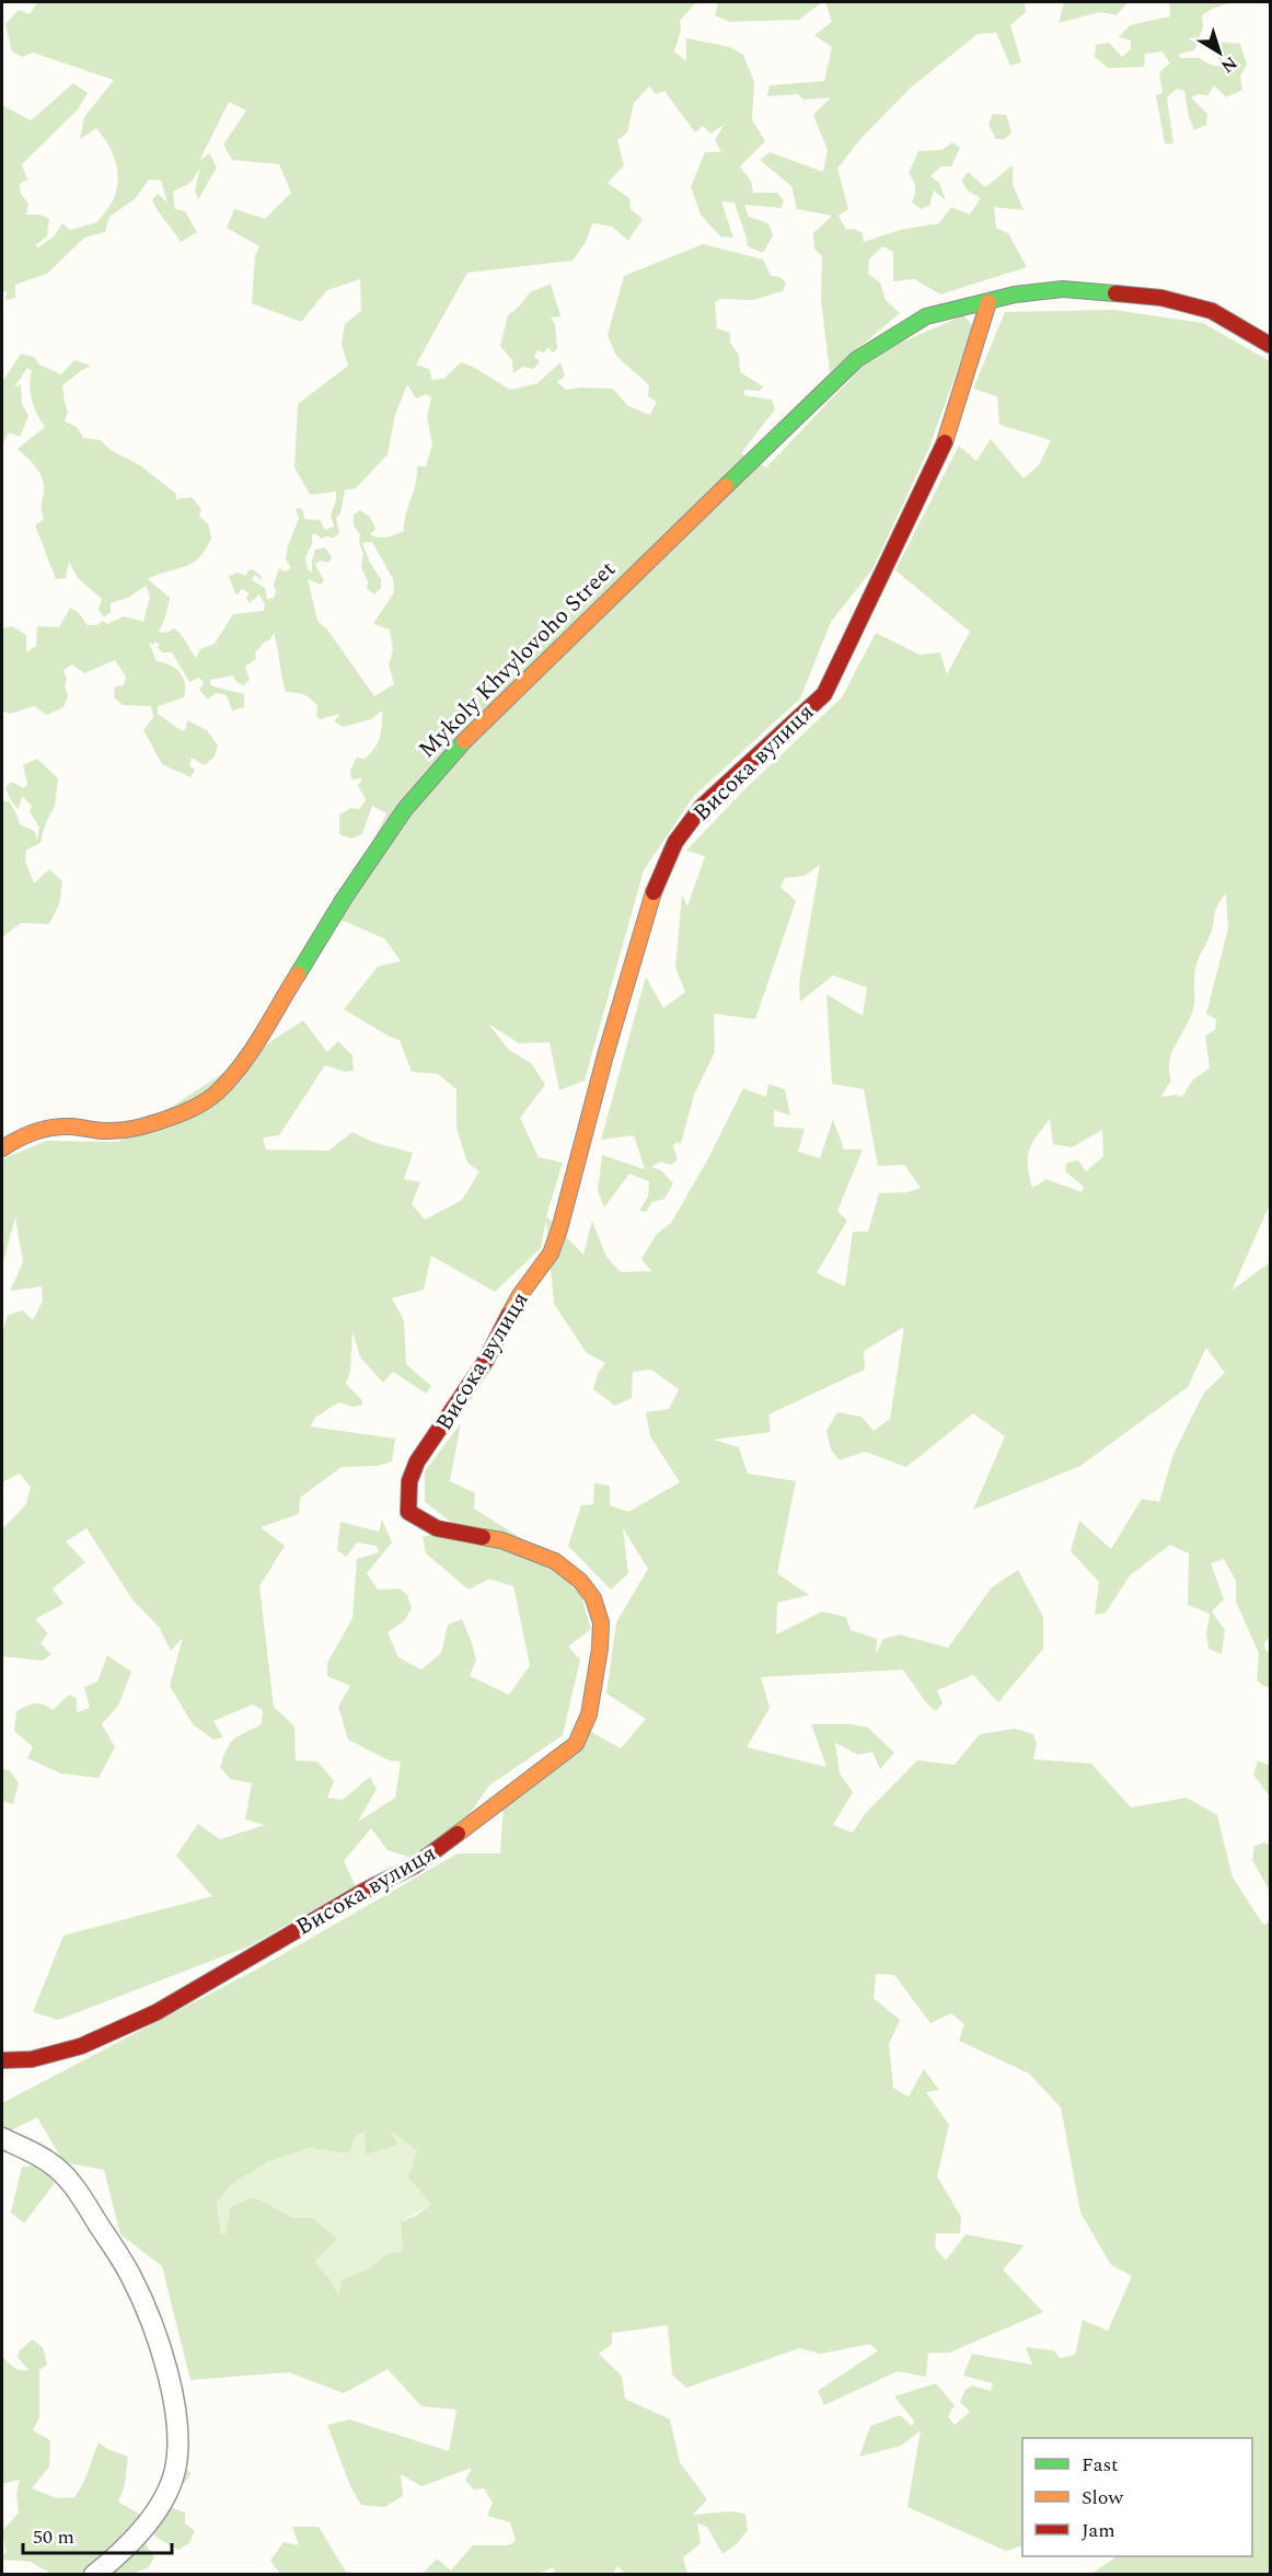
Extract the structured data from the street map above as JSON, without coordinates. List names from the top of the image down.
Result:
{
  "streets": {
    "street": ["Mykoly Khvylovoho Street", "Висока вулиця"]
  },
  "crossings": [
    ["Mykoly Khvylovoho Street", "Висока вулиця"]
  ],
  "legend": ["Fast", "Slow", "Jam"],
  "scale_bar": "50 m",
  "north": "bottom right"
}
